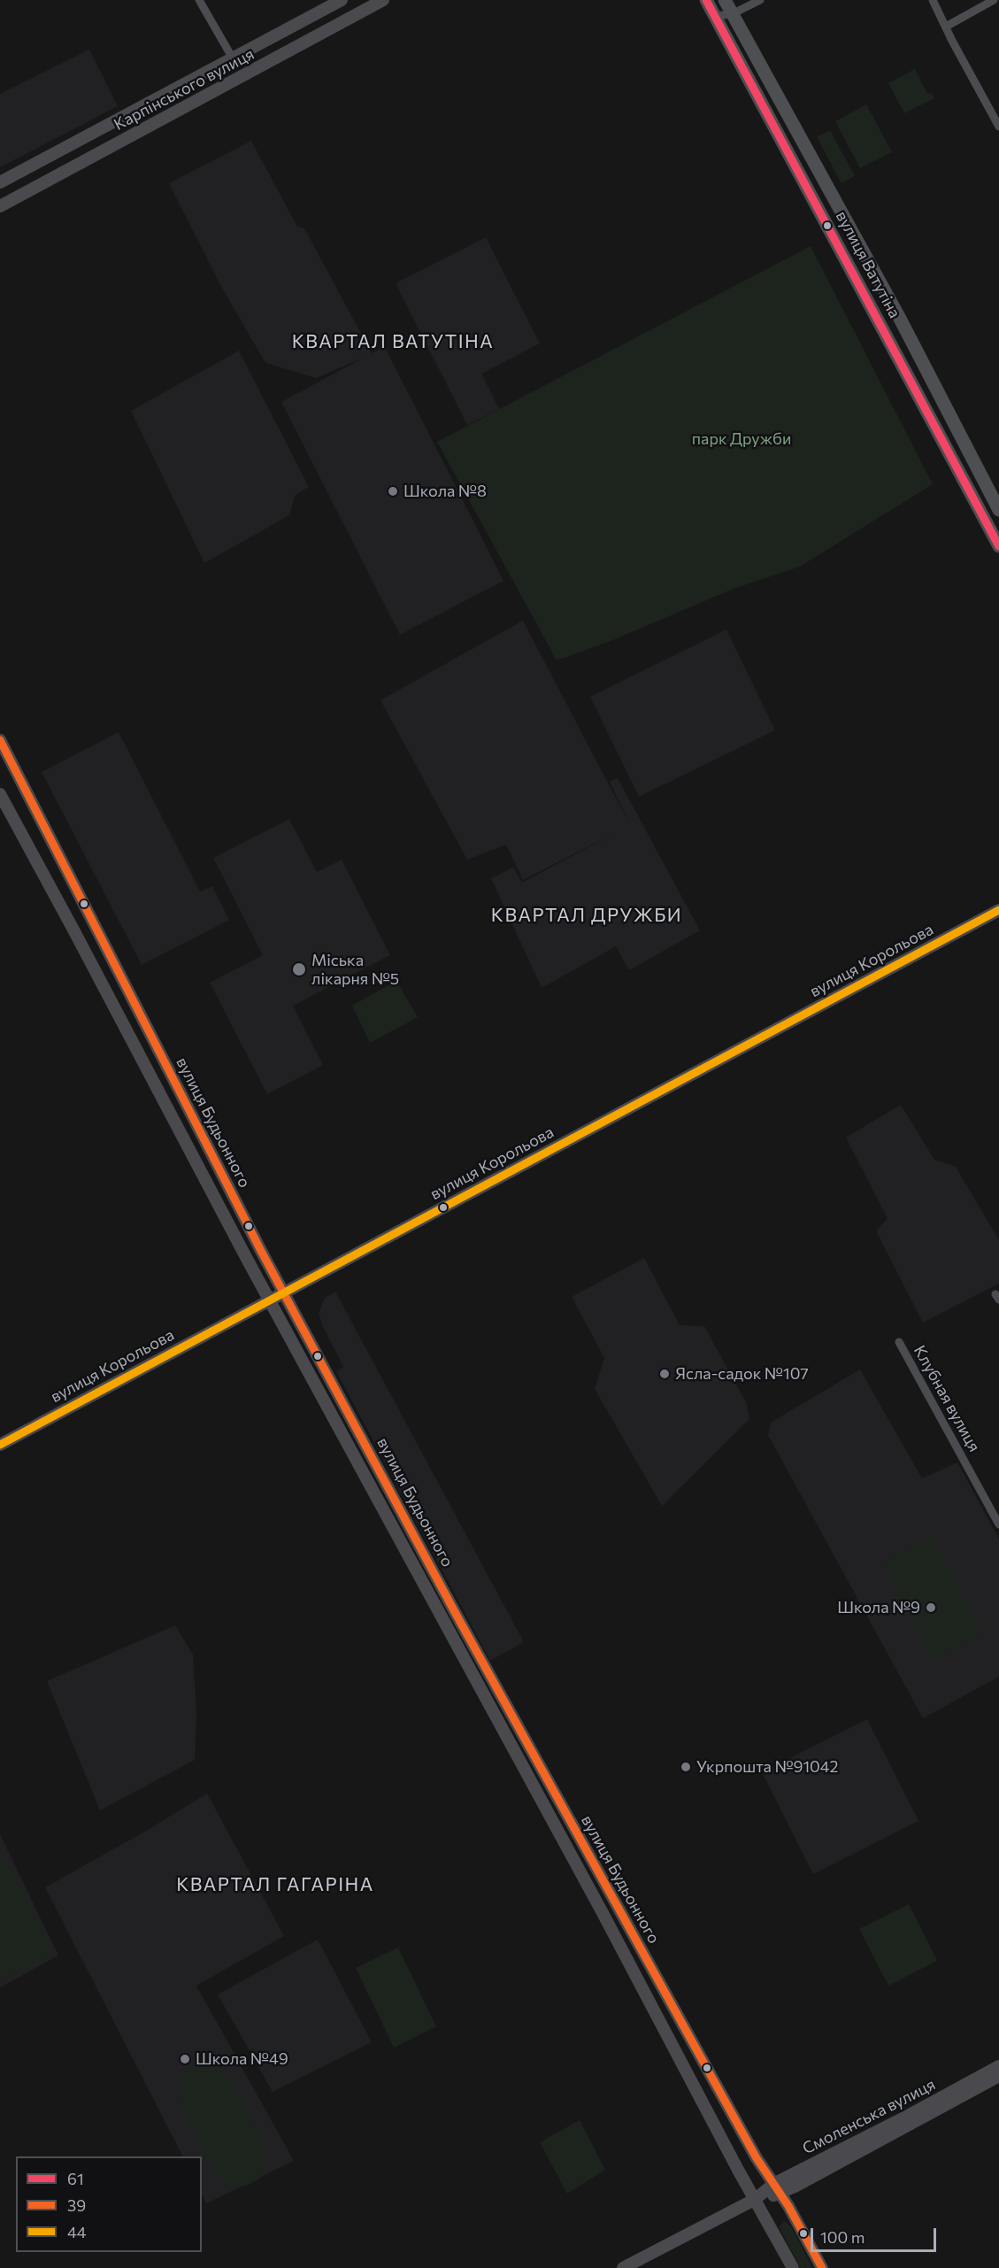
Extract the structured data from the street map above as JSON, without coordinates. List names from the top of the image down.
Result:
{
  "streets": {
    "main road": [
      "Карпінського вулиця",
      "вулиця Ватутіна",
      "вулиця Корольова",
      "вулиця Будьонного",
      "Смоленська вулиця"
    ],
    "street": ["Клубная вулиця"]
  },
  "crossings": [
    ["вулиця Корольова", "вулиця Будьонного"],
    ["вулиця Будьонного", "Смоленська вулиця"]
  ],
  "districts": ["КВАРТАЛ ВАТУТІНА", "КВАРТАЛ ДРУЖБИ", "КВАРТАЛ ГАГАРІНА"],
  "parks": ["парк Дружби"],
  "places": [
    "Школа №8",
    "Міська лікарня №5",
    "Ясла-садок №107",
    "Школа №9",
    "Укрпошта №91042",
    "Школа №49"
  ],
  "lines": ["transit line 61", "transit line 39", "transit line 44"],
  "legend": ["61", "39", "44"],
  "scale_bar": "100 m"
}
